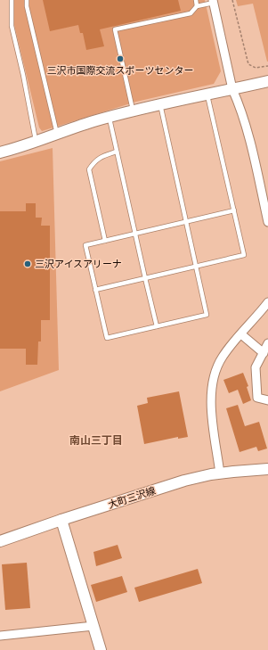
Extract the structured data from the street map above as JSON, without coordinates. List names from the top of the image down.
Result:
{
  "streets": {
    "street": ["大町三沢線"]
  },
  "districts": ["南山三丁目"],
  "places": ["三沢市国際交流スポーツセンター", "三沢アイスアリーナ"]
}
